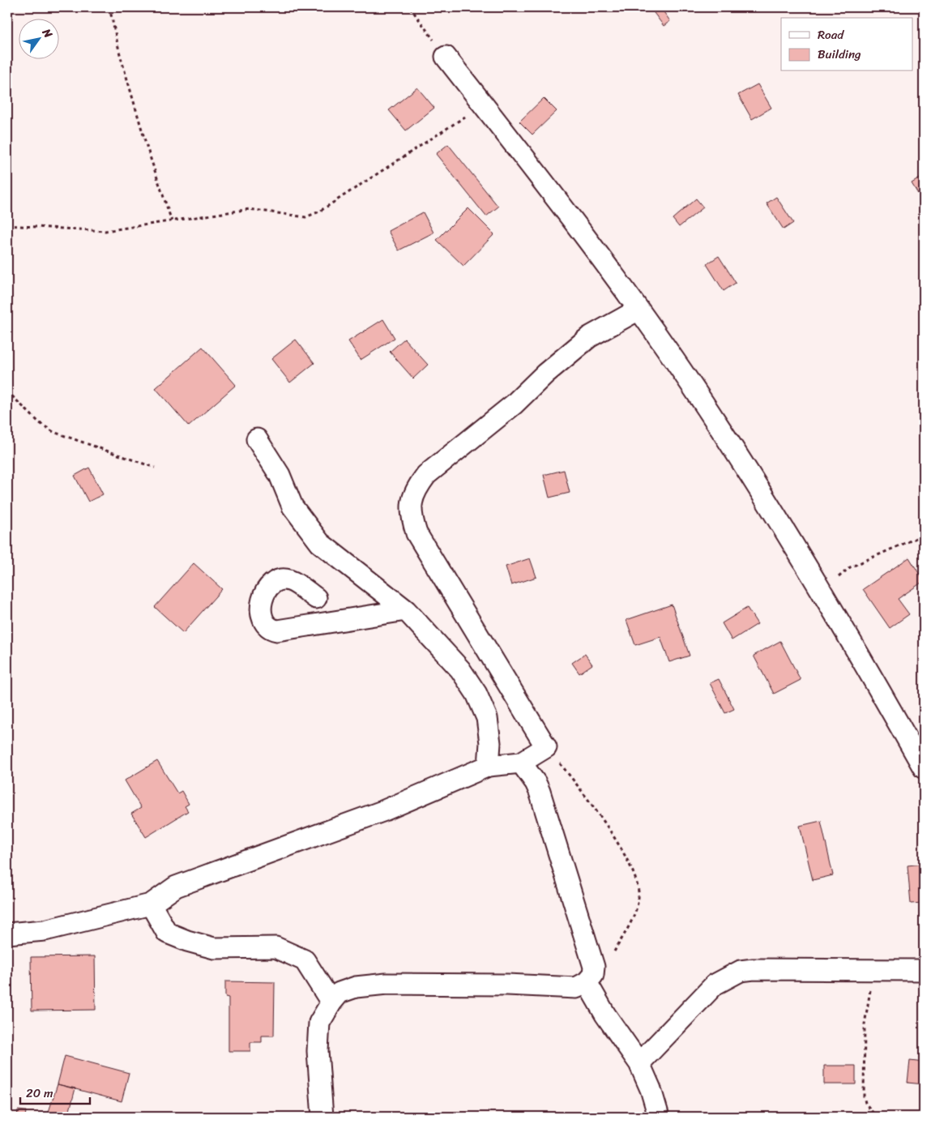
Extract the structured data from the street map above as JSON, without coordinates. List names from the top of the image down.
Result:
{
  "legend": ["Road", "Building"],
  "scale_bar": "20 m",
  "north": "top right"
}
